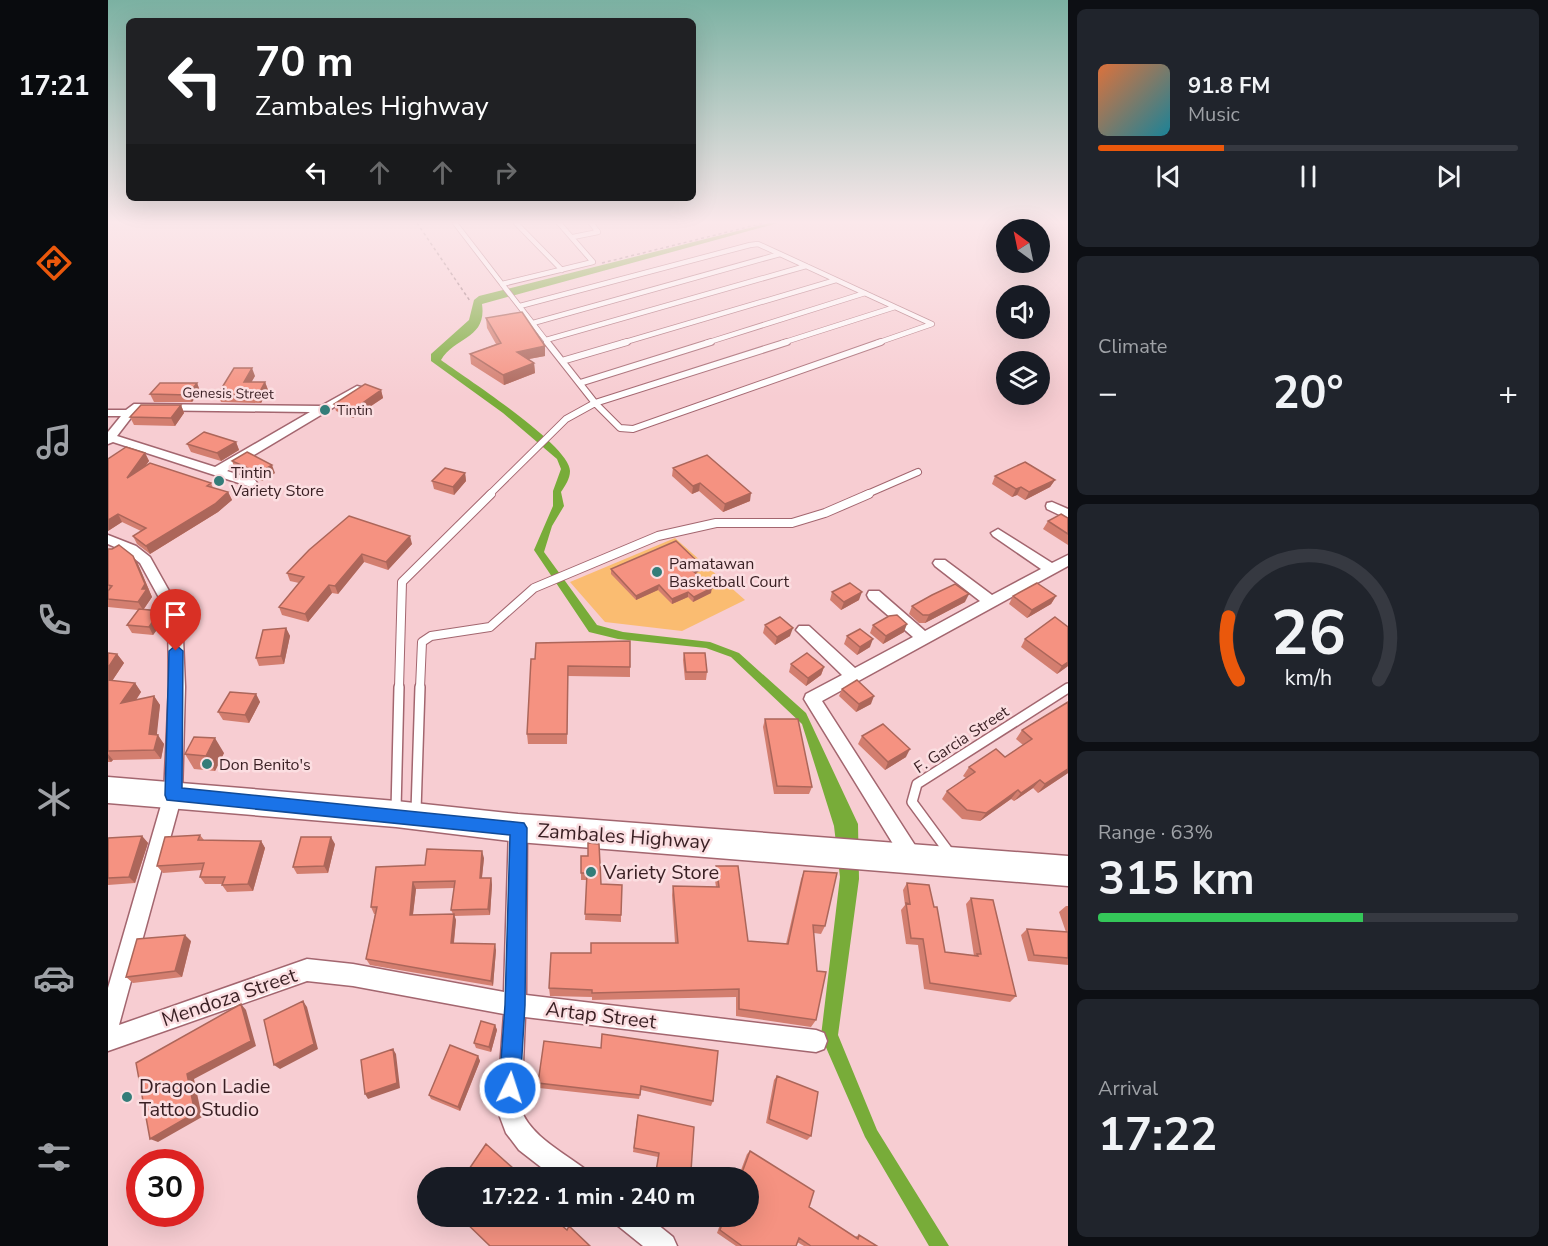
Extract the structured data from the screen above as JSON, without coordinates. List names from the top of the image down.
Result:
{
  "streets": {
    "main road": ["Zambales Highway"],
    "street": ["Genesis Street", "Mendoza Street", "Artap Street"],
    "lane": ["F. Garcia Street"]
  },
  "crossings": [
    ["F. Garcia Street", "Zambales Highway"],
    ["Mendoza Street", "Artap Street"]
  ],
  "places": [
    "Tintin",
    "Tintin Variety Store",
    "Pamatawan Basketball Court",
    "Don Benito's",
    "Variety Store",
    "Dragoon Ladie Tattoo Studio"
  ],
  "north": "top left",
  "page": {
    "tabs": "17:21",
    "turn": ["70 m", "Zambales Highway"],
    "song": ["91.8 FM", "Music"],
    "tile": [
      "Climate",
      ["Range · 63%", "315 km"],
      ["Arrival", "17:22"]
    ],
    "heat": ["−", "20°", "+"],
    "limit": "30",
    "trip": "17:22 · 1 min · 240 m",
    "gauge": ["26", "km/h"]
  }
}
